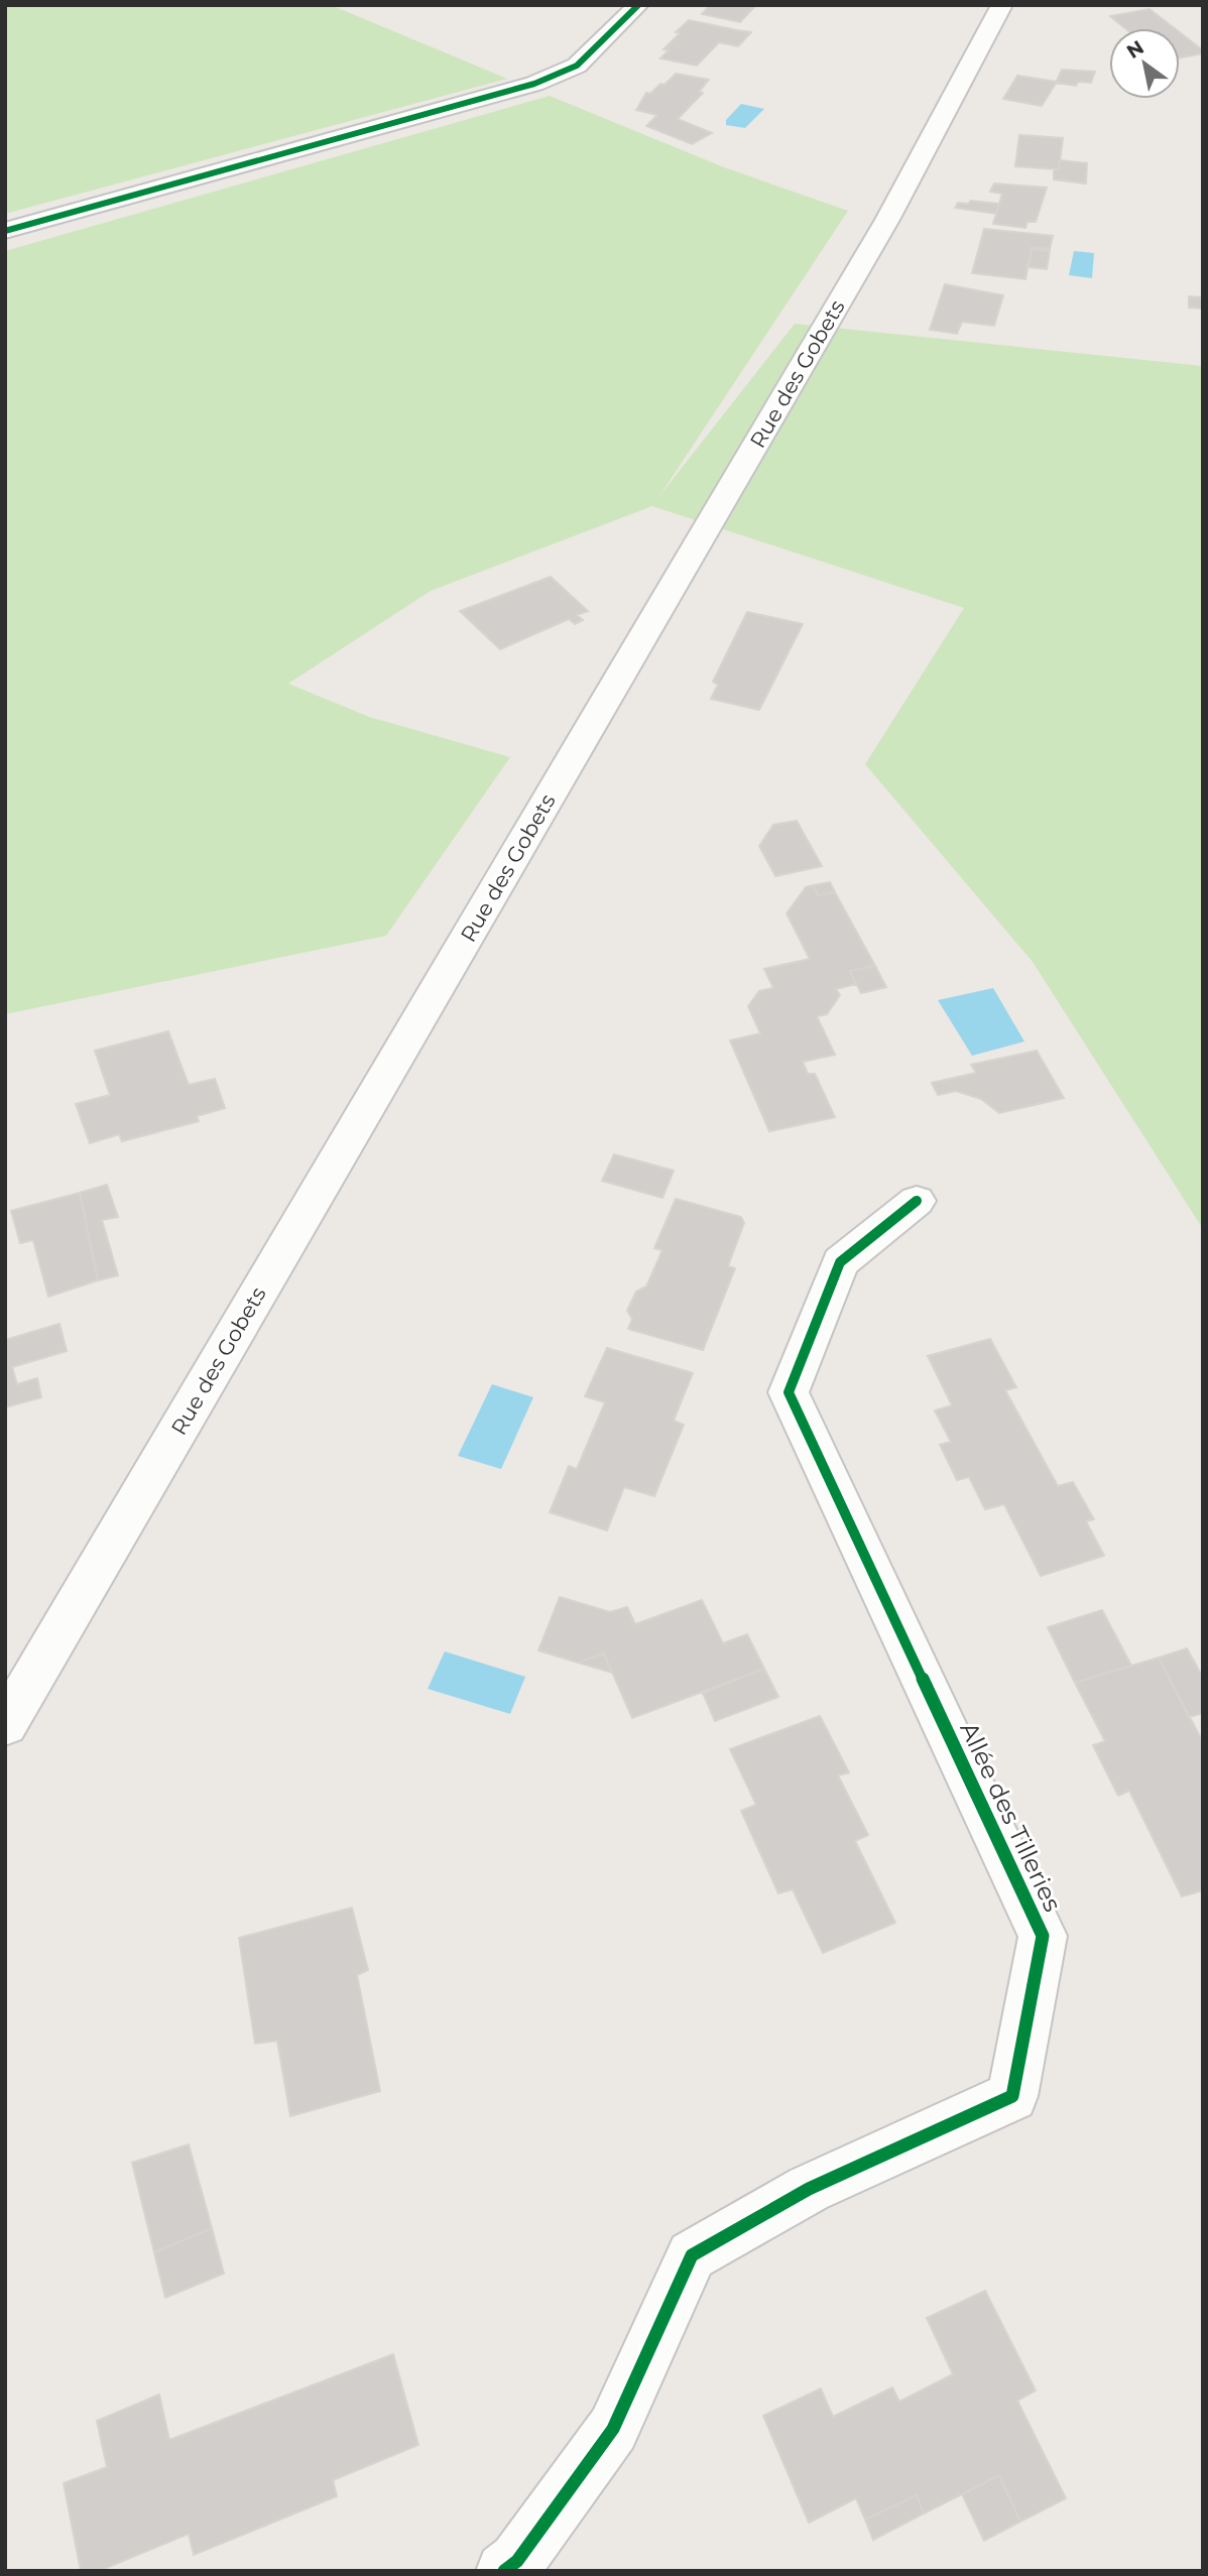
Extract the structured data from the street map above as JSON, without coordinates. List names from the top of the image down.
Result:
{
  "streets": {
    "main road": ["Rue des Gobets", "Allée des Tilleries"]
  },
  "north": "top left"
}
